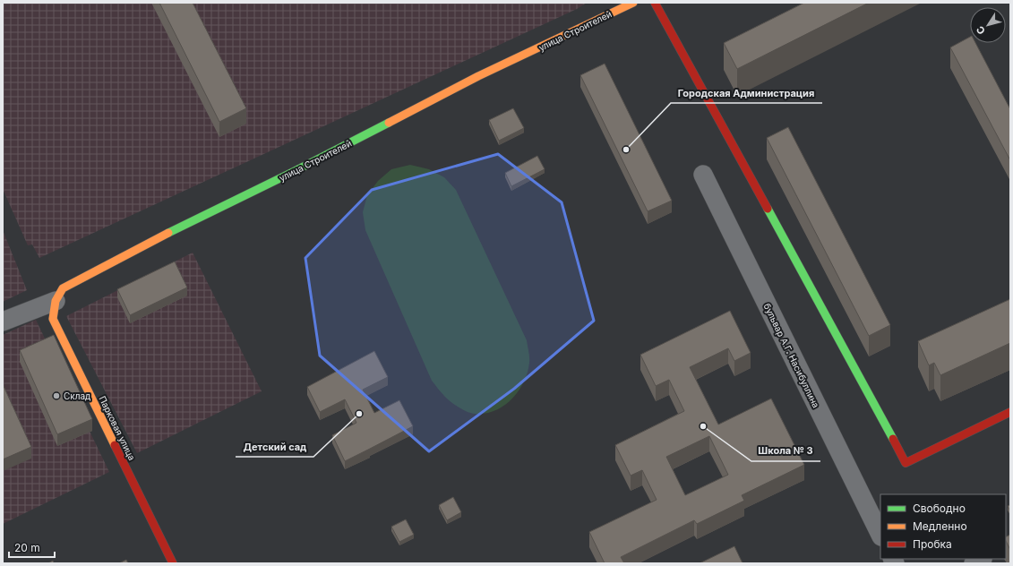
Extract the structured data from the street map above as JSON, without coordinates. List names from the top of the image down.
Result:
{
  "streets": {
    "street": ["улица Строителей", "бульвар А.Г. Насибуллина", "Парковая улица"]
  },
  "crossings": [
    ["улица Строителей", "Парковая улица"]
  ],
  "places": [
    "Городская Администрация",
    "Склад",
    "Детский сад",
    "Школа № 3"
  ],
  "legend": ["Свободно", "Медленно", "Пробка"],
  "scale_bar": "20 m",
  "north": "bottom left"
}
